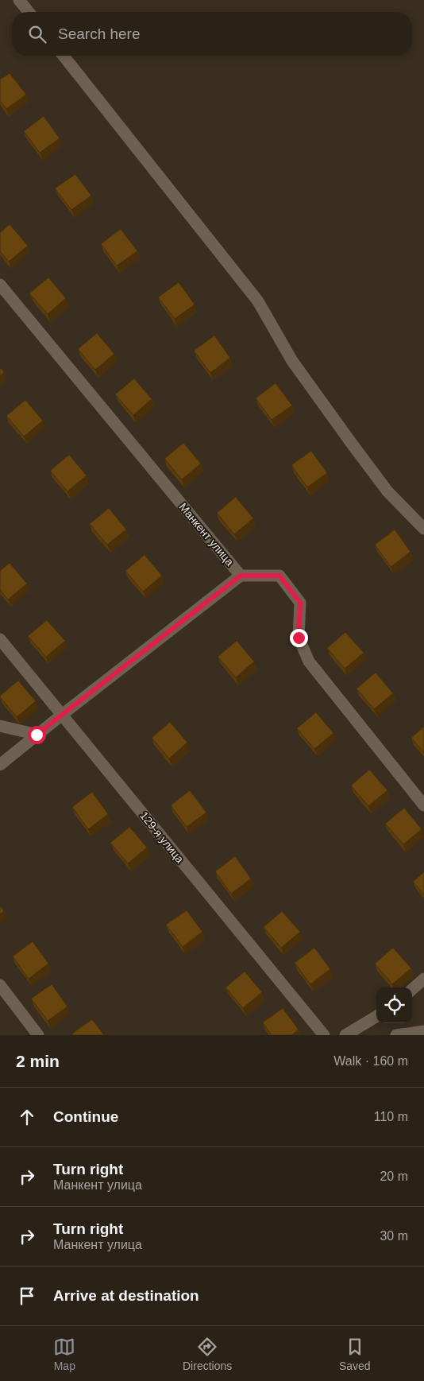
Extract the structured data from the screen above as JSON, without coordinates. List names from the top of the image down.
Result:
{
  "streets": {
    "street": ["Манкент улица", "129-я улица"]
  },
  "page": {
    "search": "Search here",
    "heading": ["2 min", "Walk · 160 m"],
    "list": [
      ["Continue", "110 m"],
      ["Turn right", "Манкент улица", "20 m"],
      ["Turn right", "Манкент улица", "30 m"],
      "Arrive at destination"
    ],
    "nav": ["Map", "Directions", "Saved"]
  }
}
